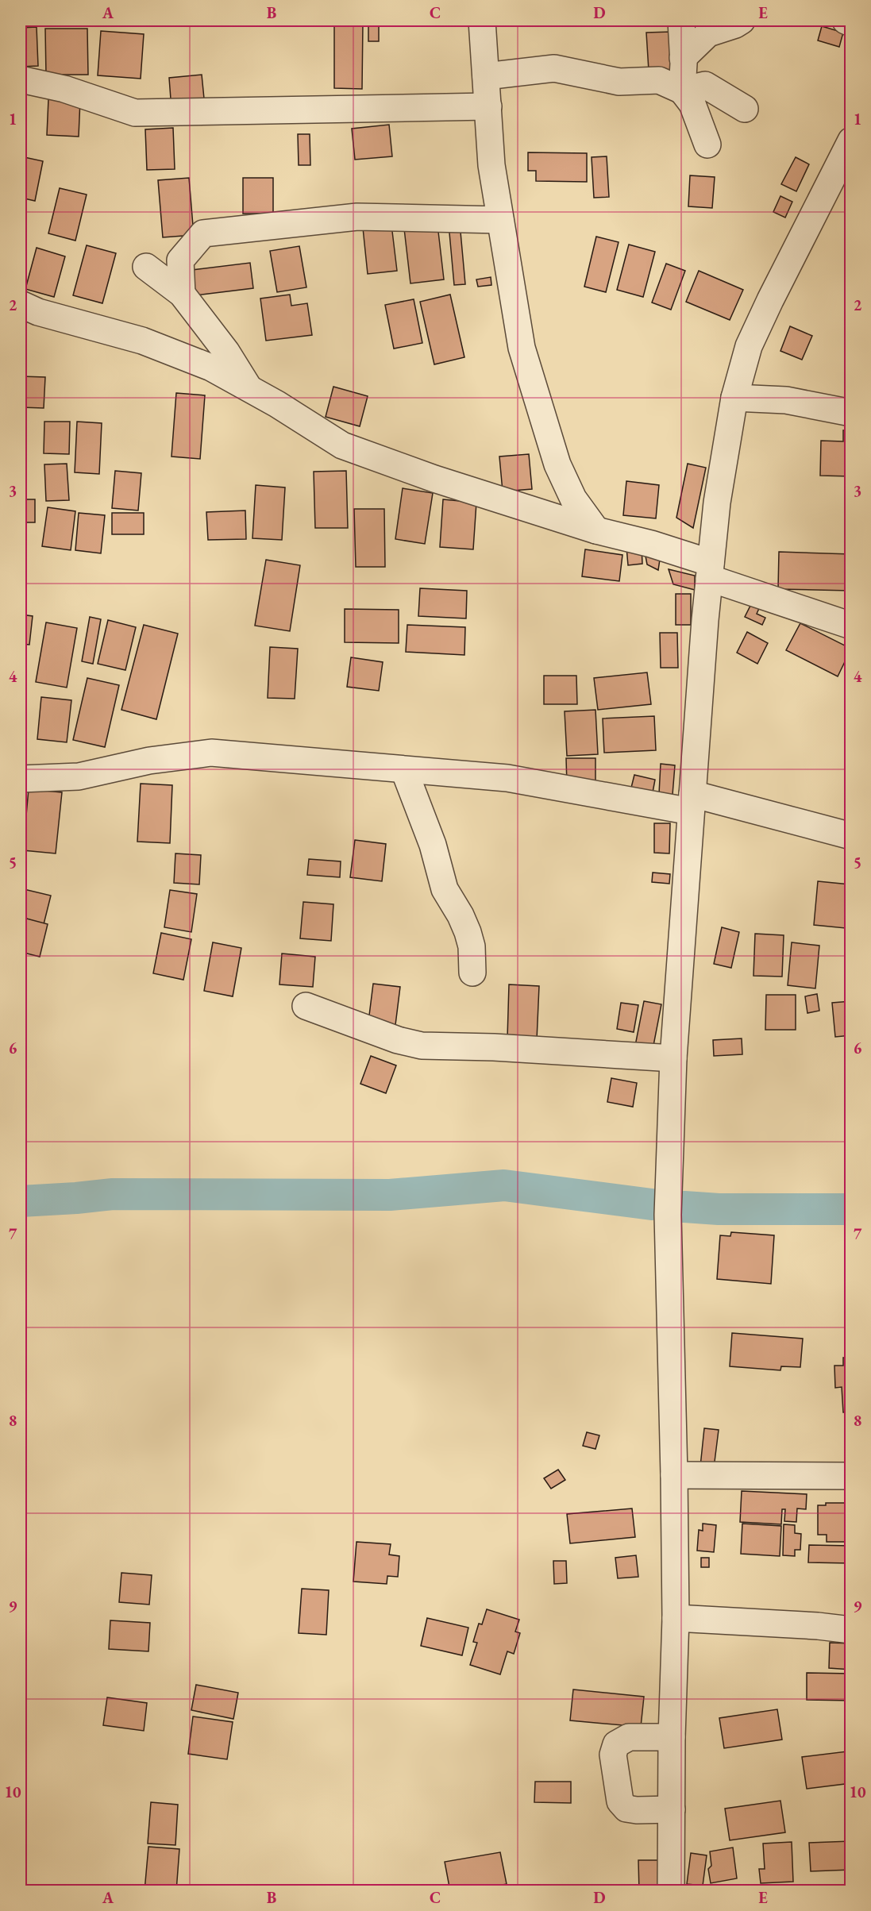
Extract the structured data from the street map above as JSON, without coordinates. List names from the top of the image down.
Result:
{
  "grid": {
    "columns": [
      "A",
      "B",
      "C",
      "D",
      "E"
    ],
    "rows": [
      "1",
      "2",
      "3",
      "4",
      "5",
      "6",
      "7",
      "8",
      "9",
      "10"
    ]
  }
}
